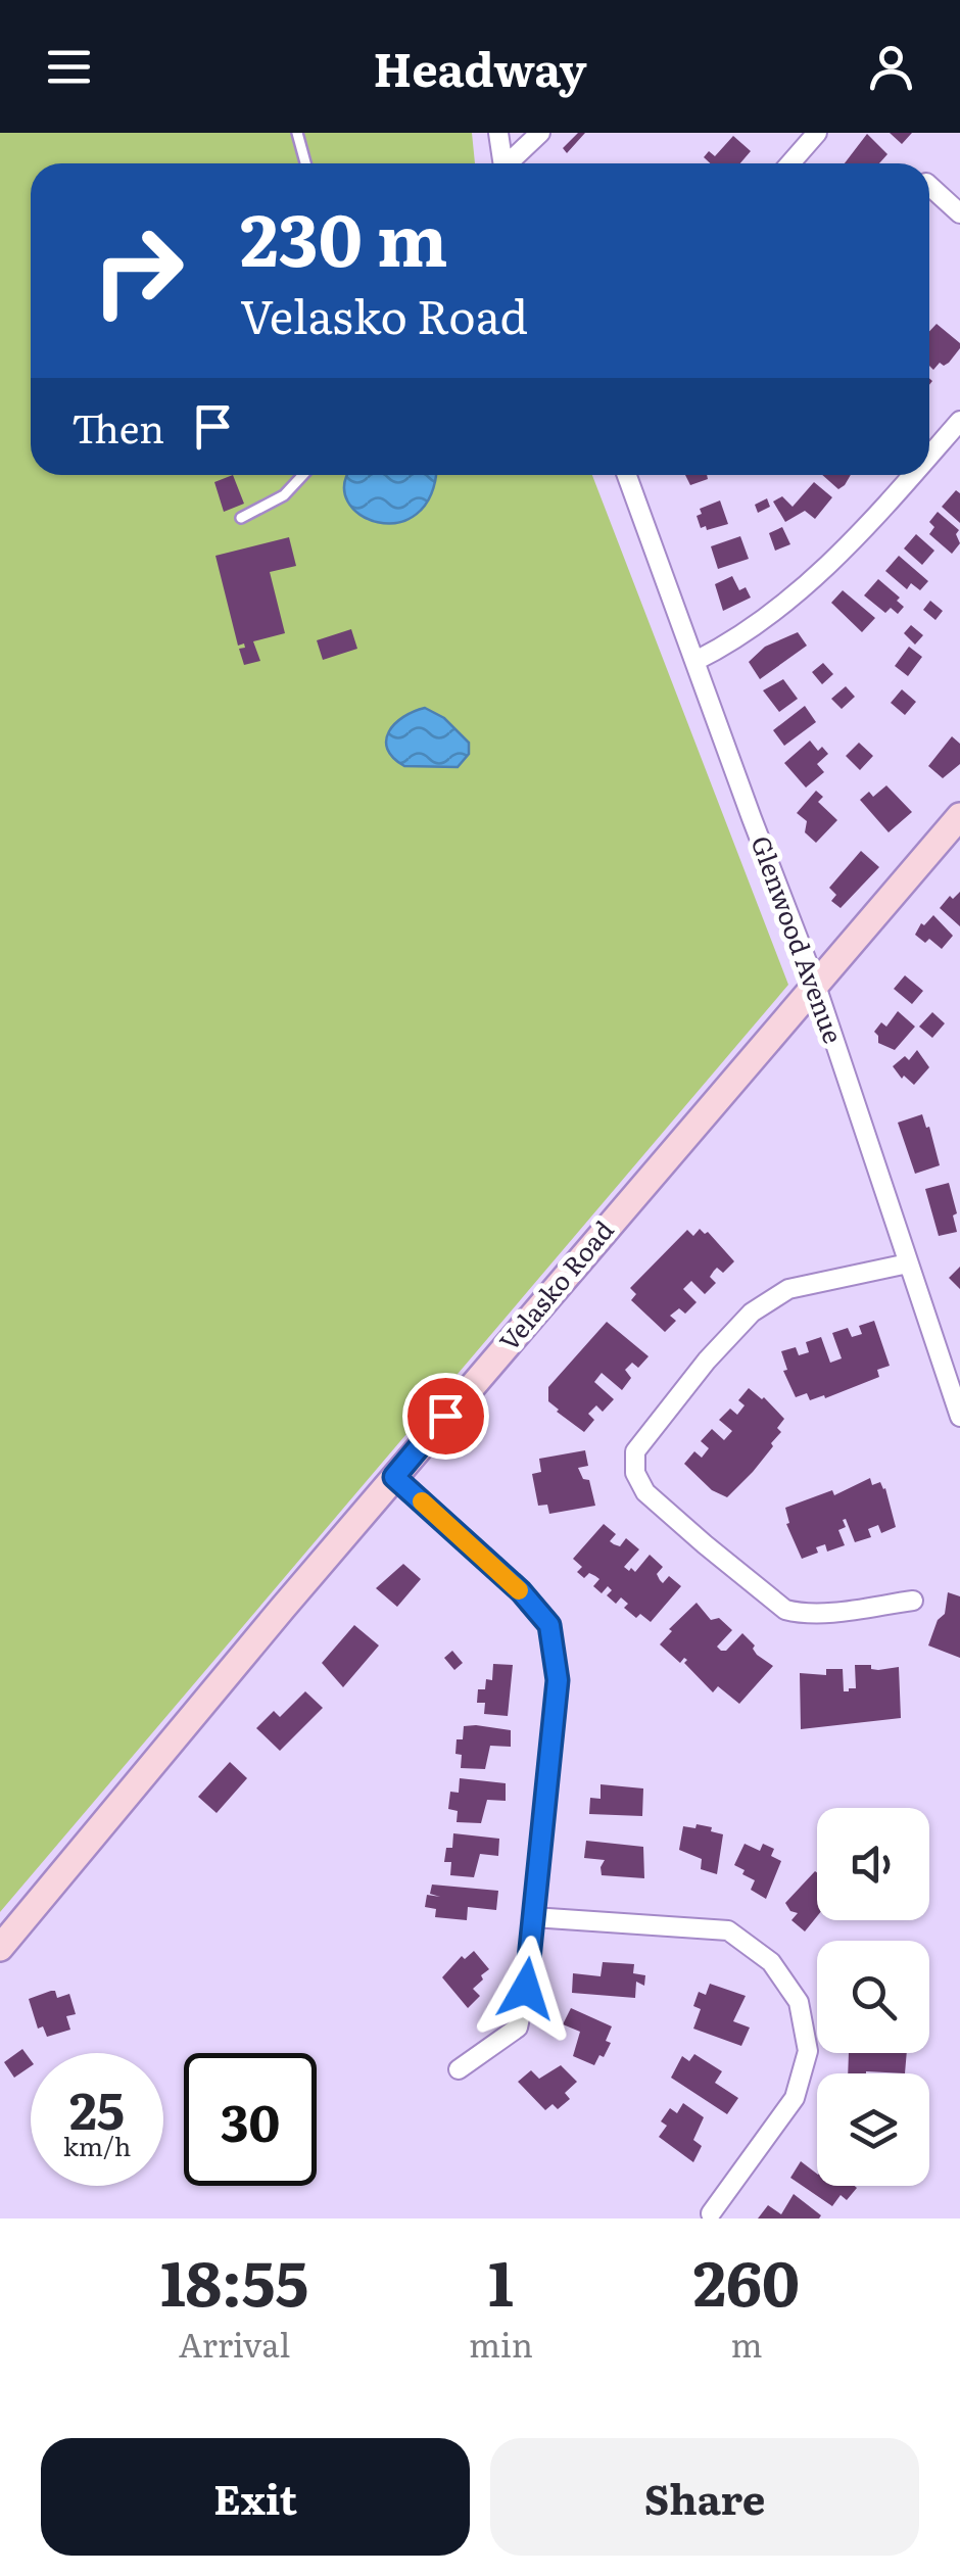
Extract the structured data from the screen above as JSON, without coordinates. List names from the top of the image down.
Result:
{
  "streets": {
    "street": ["Glenwood Avenue", "Velasko Road"]
  },
  "crossings": [
    ["Glenwood Avenue", "Velasko Road"]
  ],
  "page": {
    "header": "Headway",
    "turn": ["230 m", "Velasko Road"],
    "then": "Then",
    "speed": "25 km/h",
    "limit": "30",
    "eta": [
      "18:55",
      "Arrival",
      "1",
      "min",
      "260",
      "m"
    ],
    "buttons": ["Exit", "Share"]
  }
}
